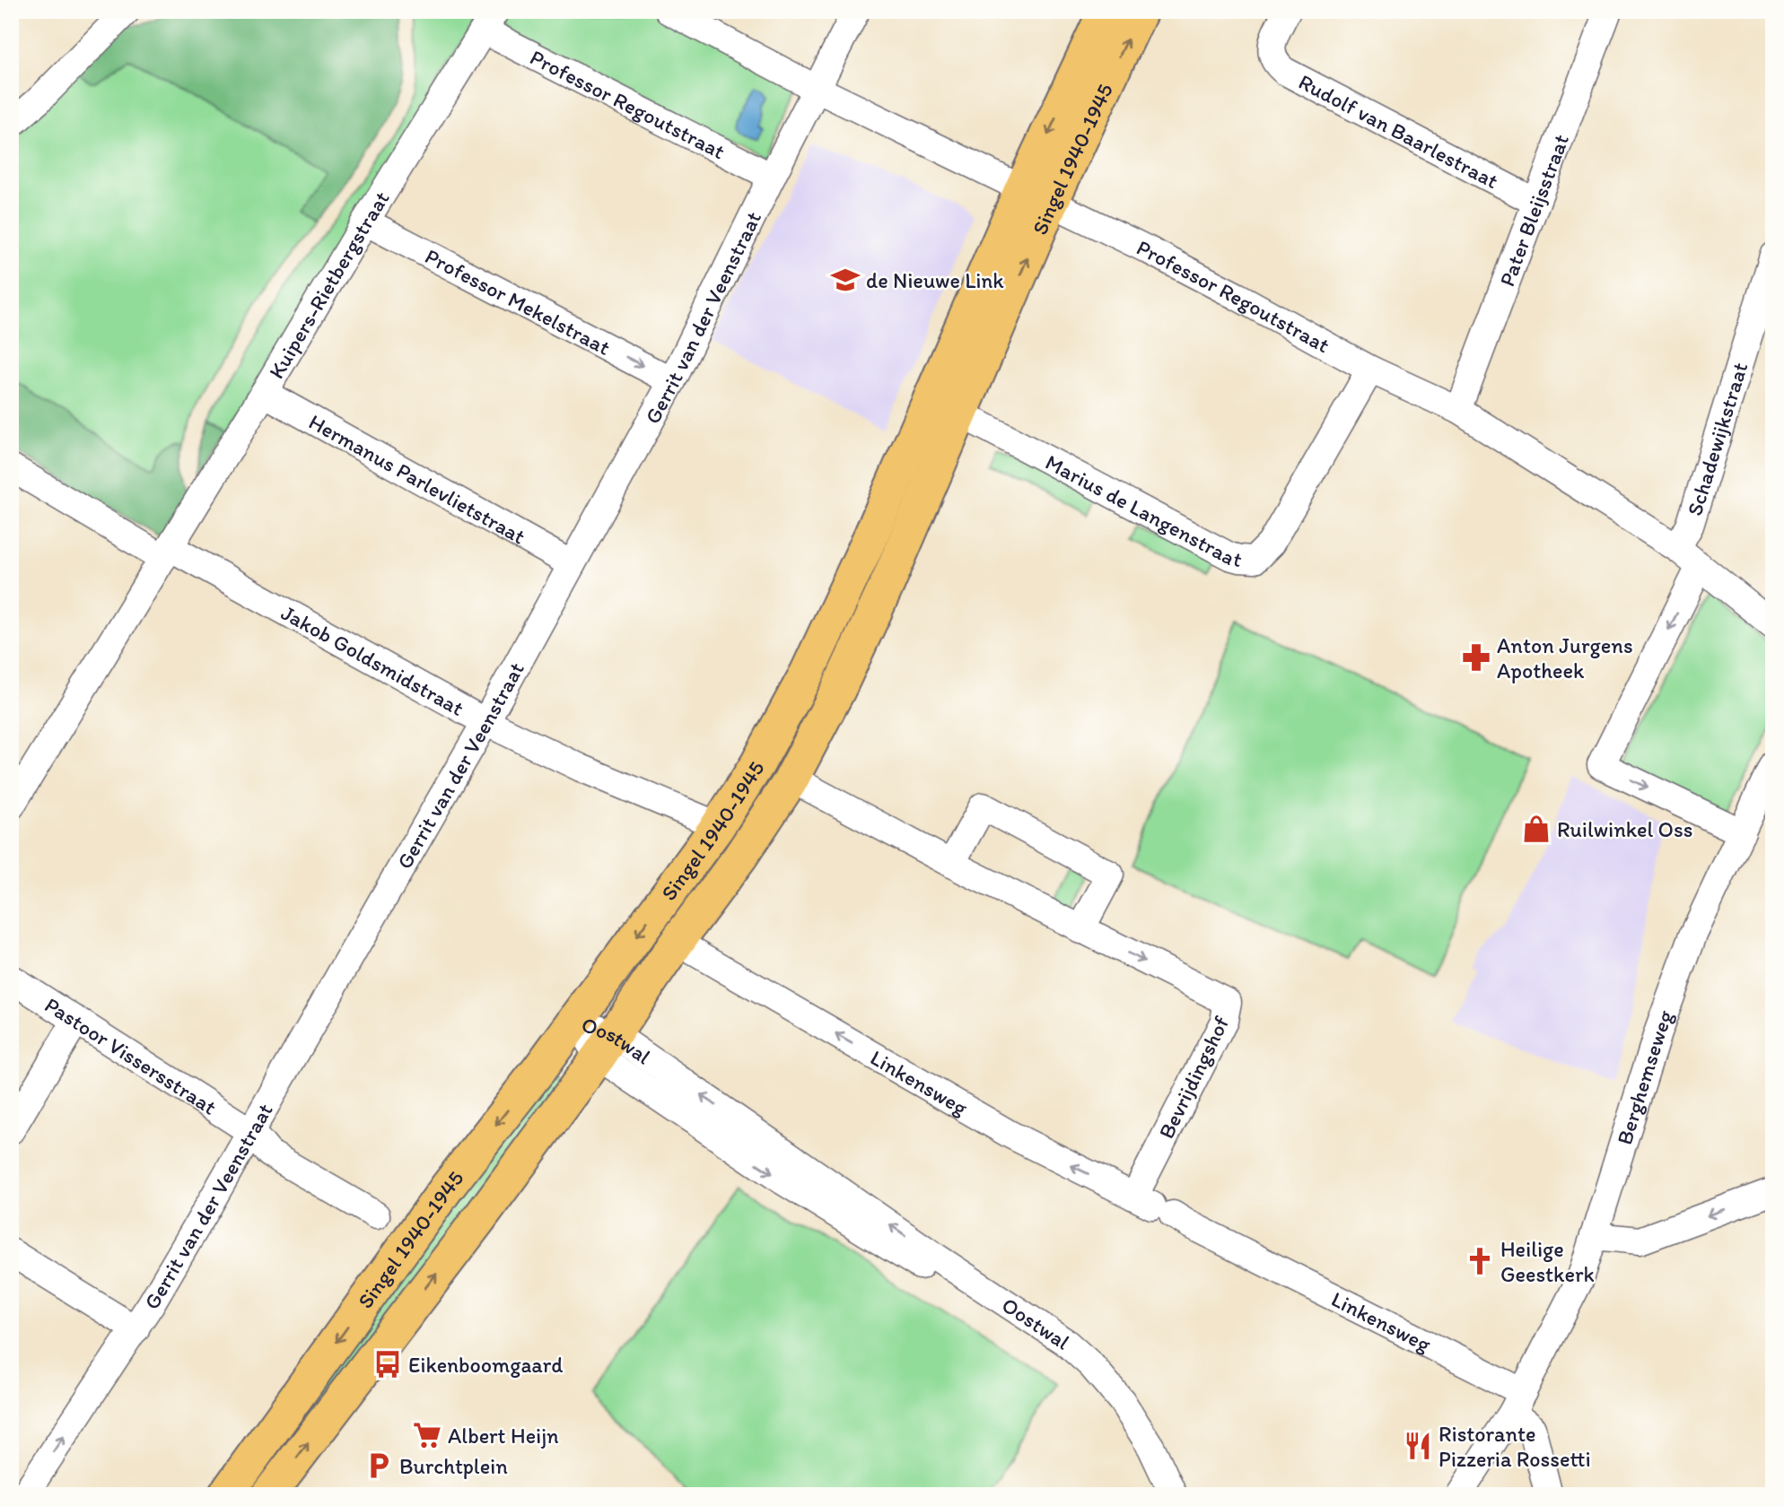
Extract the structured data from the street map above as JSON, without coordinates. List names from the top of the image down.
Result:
{
  "streets": {
    "main road": ["Singel 1940-1945"],
    "street": [
      "Professor Regoutstraat",
      "Rudolf van Baarlestraat",
      "Pater Bleijsstraat",
      "Kuipers-Rietbergstraat",
      "Professor Mekelstraat",
      "Gerrit van der Veenstraat",
      "Schadewijkstraat",
      "Hermanus Parlevlietstraat",
      "Marius de Langenstraat",
      "Jakob Goldsmidstraat",
      "Oostwal",
      "Pastoor Vissersstraat",
      "Bevrijdingshof",
      "Berghemseweg",
      "Linkensweg"
    ]
  },
  "crossings": [
    ["Professor Regoutstraat", "Singel 1940-1945"],
    ["Professor Regoutstraat", "Pater Bleijsstraat"],
    ["Professor Regoutstraat", "Kuipers-Rietbergstraat"],
    ["Professor Regoutstraat", "Gerrit van der Veenstraat"],
    ["Professor Regoutstraat", "Schadewijkstraat"],
    ["Professor Regoutstraat", "Marius de Langenstraat"],
    ["Rudolf van Baarlestraat", "Pater Bleijsstraat"],
    ["Singel 1940-1945", "Marius de Langenstraat"],
    ["Singel 1940-1945", "Jakob Goldsmidstraat"],
    ["Singel 1940-1945", "Oostwal"],
    ["Singel 1940-1945", "Bevrijdingshof"],
    ["Singel 1940-1945", "Linkensweg"],
    ["Kuipers-Rietbergstraat", "Professor Mekelstraat"],
    ["Kuipers-Rietbergstraat", "Hermanus Parlevlietstraat"],
    ["Kuipers-Rietbergstraat", "Jakob Goldsmidstraat"],
    ["Professor Mekelstraat", "Gerrit van der Veenstraat"],
    ["Gerrit van der Veenstraat", "Hermanus Parlevlietstraat"],
    ["Gerrit van der Veenstraat", "Jakob Goldsmidstraat"],
    ["Gerrit van der Veenstraat", "Pastoor Vissersstraat"],
    ["Bevrijdingshof", "Linkensweg"],
    ["Berghemseweg", "Linkensweg"]
  ],
  "one_way": ["Professor Mekelstraat", "Linkensweg"],
  "places": {
    "school or university": ["de Nieuwe Link"],
    "pharmacy": ["Anton Jurgens Apotheek"],
    "shop": ["Ruilwinkel Oss"],
    "church": ["Heilige Geestkerk"],
    "bus stop": ["Eikenboomgaard"],
    "supermarket": ["Albert Heijn"],
    "restaurant": ["Ristorante Pizzeria Rossetti"],
    "parking": ["Burchtplein"]
  }
}
